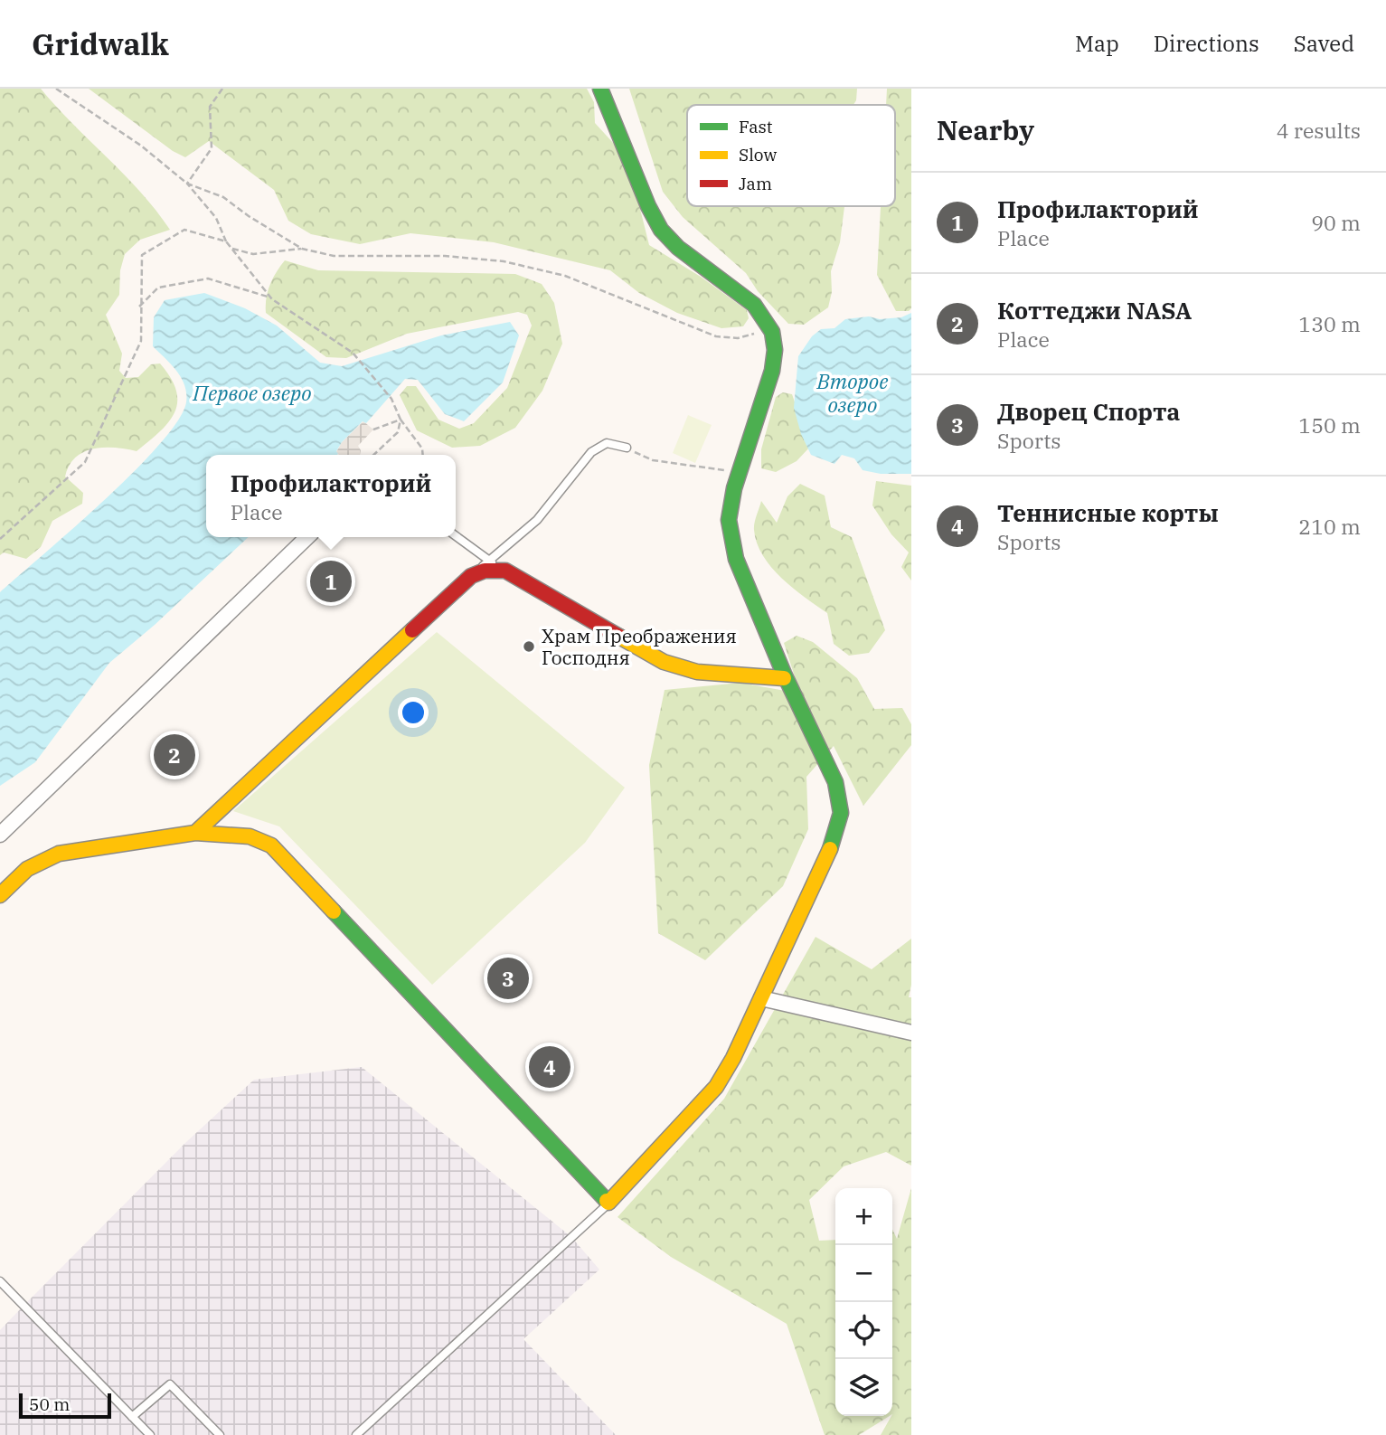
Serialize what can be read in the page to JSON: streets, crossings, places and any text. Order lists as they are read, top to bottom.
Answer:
{
  "water": ["Второе озеро", "Первое озеро"],
  "places": ["Храм Преображения Господня"],
  "legend": ["Fast", "Slow", "Jam"],
  "scale_bar": "50 m",
  "page": {
    "header": "Gridwalk",
    "nav": ["Map", "Directions", "Saved"],
    "heading": ["Nearby", "4 results"],
    "list": [
      {
        "mark": "1",
        "name": "Профилакторий",
        "note": "Place",
        "value": "90 m"
      },
      {
        "mark": "2",
        "name": "Коттеджи NASA",
        "note": "Place",
        "value": "130 m"
      },
      {
        "mark": "3",
        "name": "Дворец Спорта",
        "note": "Sports",
        "value": "150 m"
      },
      {
        "mark": "4",
        "name": "Теннисные корты",
        "note": "Sports",
        "value": "210 m"
      }
    ],
    "popup": ["Профилакторий", "Place"],
    "pins": [
      "1",
      "2",
      "3",
      "4"
    ],
    "map_buttons": ["+", "−"],
    "scale": "50 m"
  }
}
